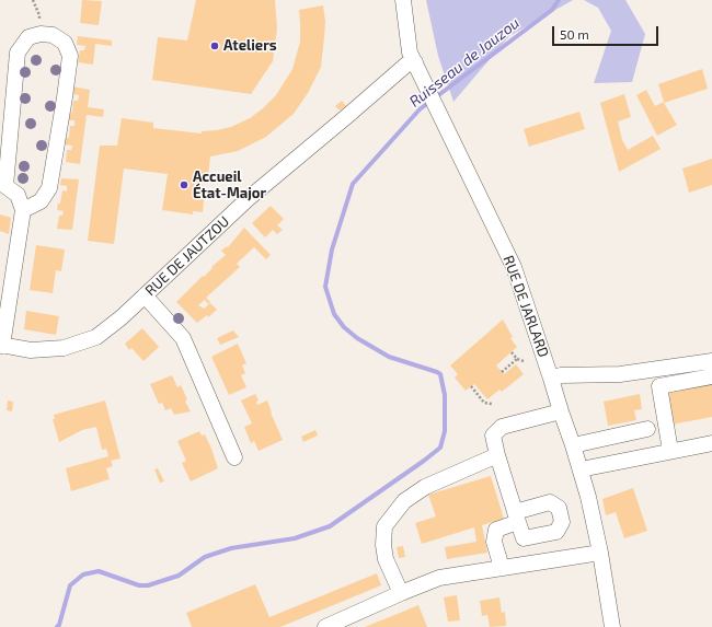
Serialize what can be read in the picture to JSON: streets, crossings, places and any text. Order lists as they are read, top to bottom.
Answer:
{
  "streets": {
    "street": ["RUE DE JAUTZOU", "RUE DE JARLARD"]
  },
  "crossings": [
    ["RUE DE JAUTZOU", "RUE DE JARLARD"]
  ],
  "water": ["Ruisseau de Jauzou"],
  "places": ["Ateliers", "Accueil État-Major"],
  "scale_bar": "50 m"
}
